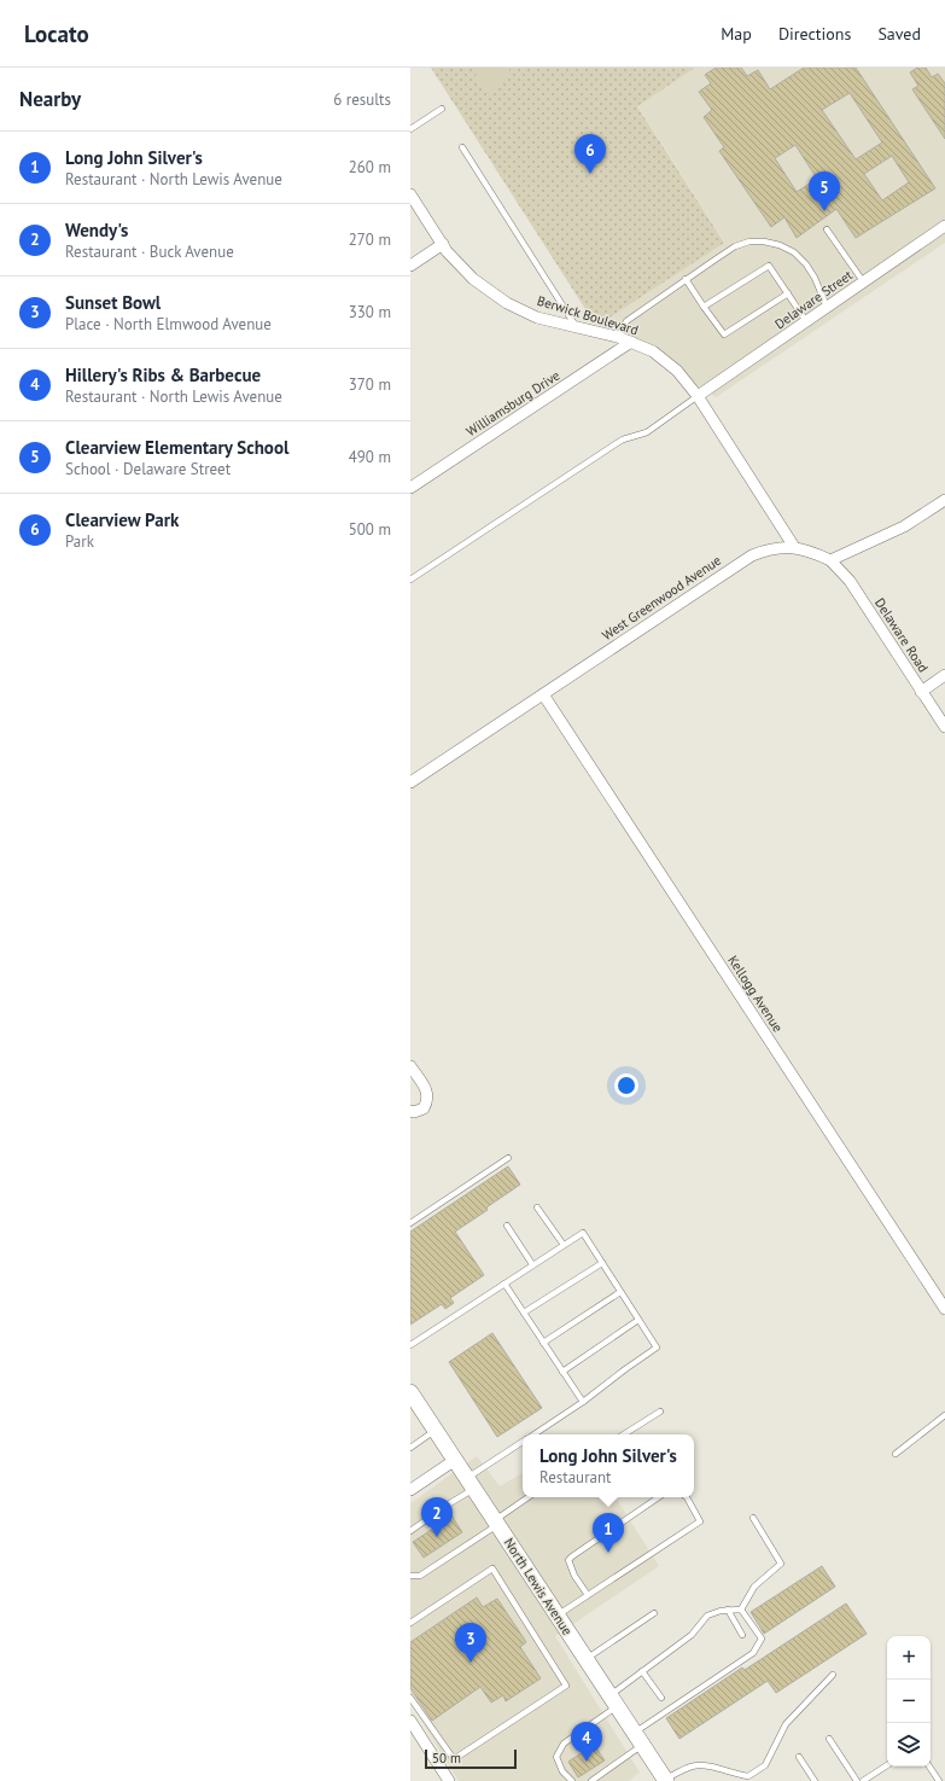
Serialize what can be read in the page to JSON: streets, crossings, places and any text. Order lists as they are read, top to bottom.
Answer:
{
  "streets": {
    "main road": ["North Lewis Avenue"],
    "street": [
      "Delaware Street",
      "Berwick Boulevard",
      "Williamsburg Drive",
      "West Greenwood Avenue",
      "Delaware Road",
      "Kellogg Avenue"
    ]
  },
  "crossings": [
    ["Delaware Street", "Berwick Boulevard"],
    ["Berwick Boulevard", "Williamsburg Drive"],
    ["Berwick Boulevard", "West Greenwood Avenue"],
    ["West Greenwood Avenue", "Delaware Road"],
    ["West Greenwood Avenue", "Kellogg Avenue"]
  ],
  "scale_bar": "50 m",
  "page": {
    "header": "Locato",
    "nav": ["Map", "Directions", "Saved"],
    "heading": ["Nearby", "6 results"],
    "list": [
      {
        "mark": "1",
        "name": "Long John Silver's",
        "note": "Restaurant · North Lewis Avenue",
        "value": "260 m"
      },
      {
        "mark": "2",
        "name": "Wendy's",
        "note": "Restaurant · Buck Avenue",
        "value": "270 m"
      },
      {
        "mark": "3",
        "name": "Sunset Bowl",
        "note": "Place · North Elmwood Avenue",
        "value": "330 m"
      },
      {
        "mark": "4",
        "name": "Hillery's Ribs & Barbecue",
        "note": "Restaurant · North Lewis Avenue",
        "value": "370 m"
      },
      {
        "mark": "5",
        "name": "Clearview Elementary School",
        "note": "School · Delaware Street",
        "value": "490 m"
      },
      {
        "mark": "6",
        "name": "Clearview Park",
        "note": "Park",
        "value": "500 m"
      }
    ],
    "pins": [
      "6",
      "5",
      "2",
      "1",
      "3",
      "4"
    ],
    "popup": ["Long John Silver's", "Restaurant"],
    "map_buttons": ["+", "−"],
    "scale": "50 m"
  }
}
